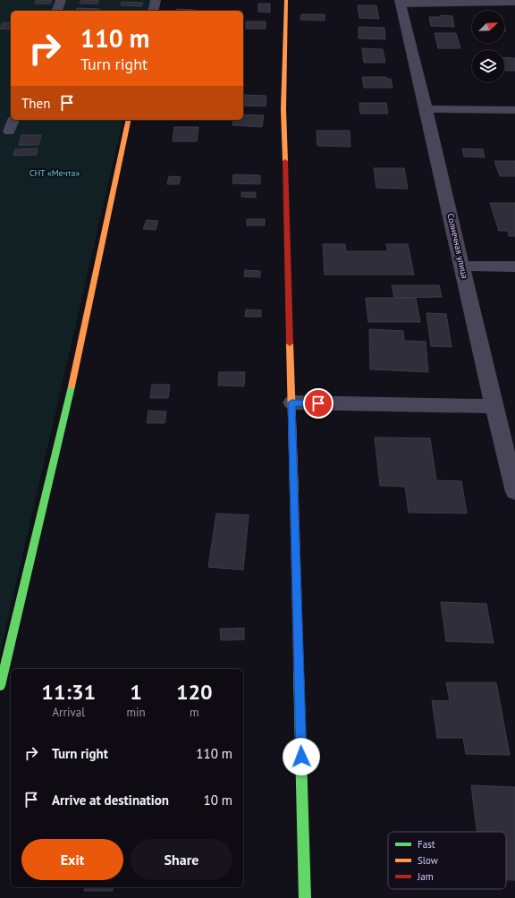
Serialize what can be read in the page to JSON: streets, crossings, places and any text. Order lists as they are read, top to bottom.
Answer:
{
  "streets": {
    "street": ["Солнечная улица"]
  },
  "parks": ["СНТ «Мечта»"],
  "legend": ["Fast", "Slow", "Jam"],
  "north": "top right",
  "page": {
    "turn": ["110 m", "Turn right"],
    "then": "Then",
    "eta": [
      "11:31",
      "Arrival",
      "1",
      "min",
      "120",
      "m"
    ],
    "list": [
      {
        "name": "Turn right",
        "value": "110 m"
      },
      {
        "name": "Arrive at destination",
        "value": "10 m"
      }
    ],
    "buttons": ["Exit", "Share"]
  }
}
